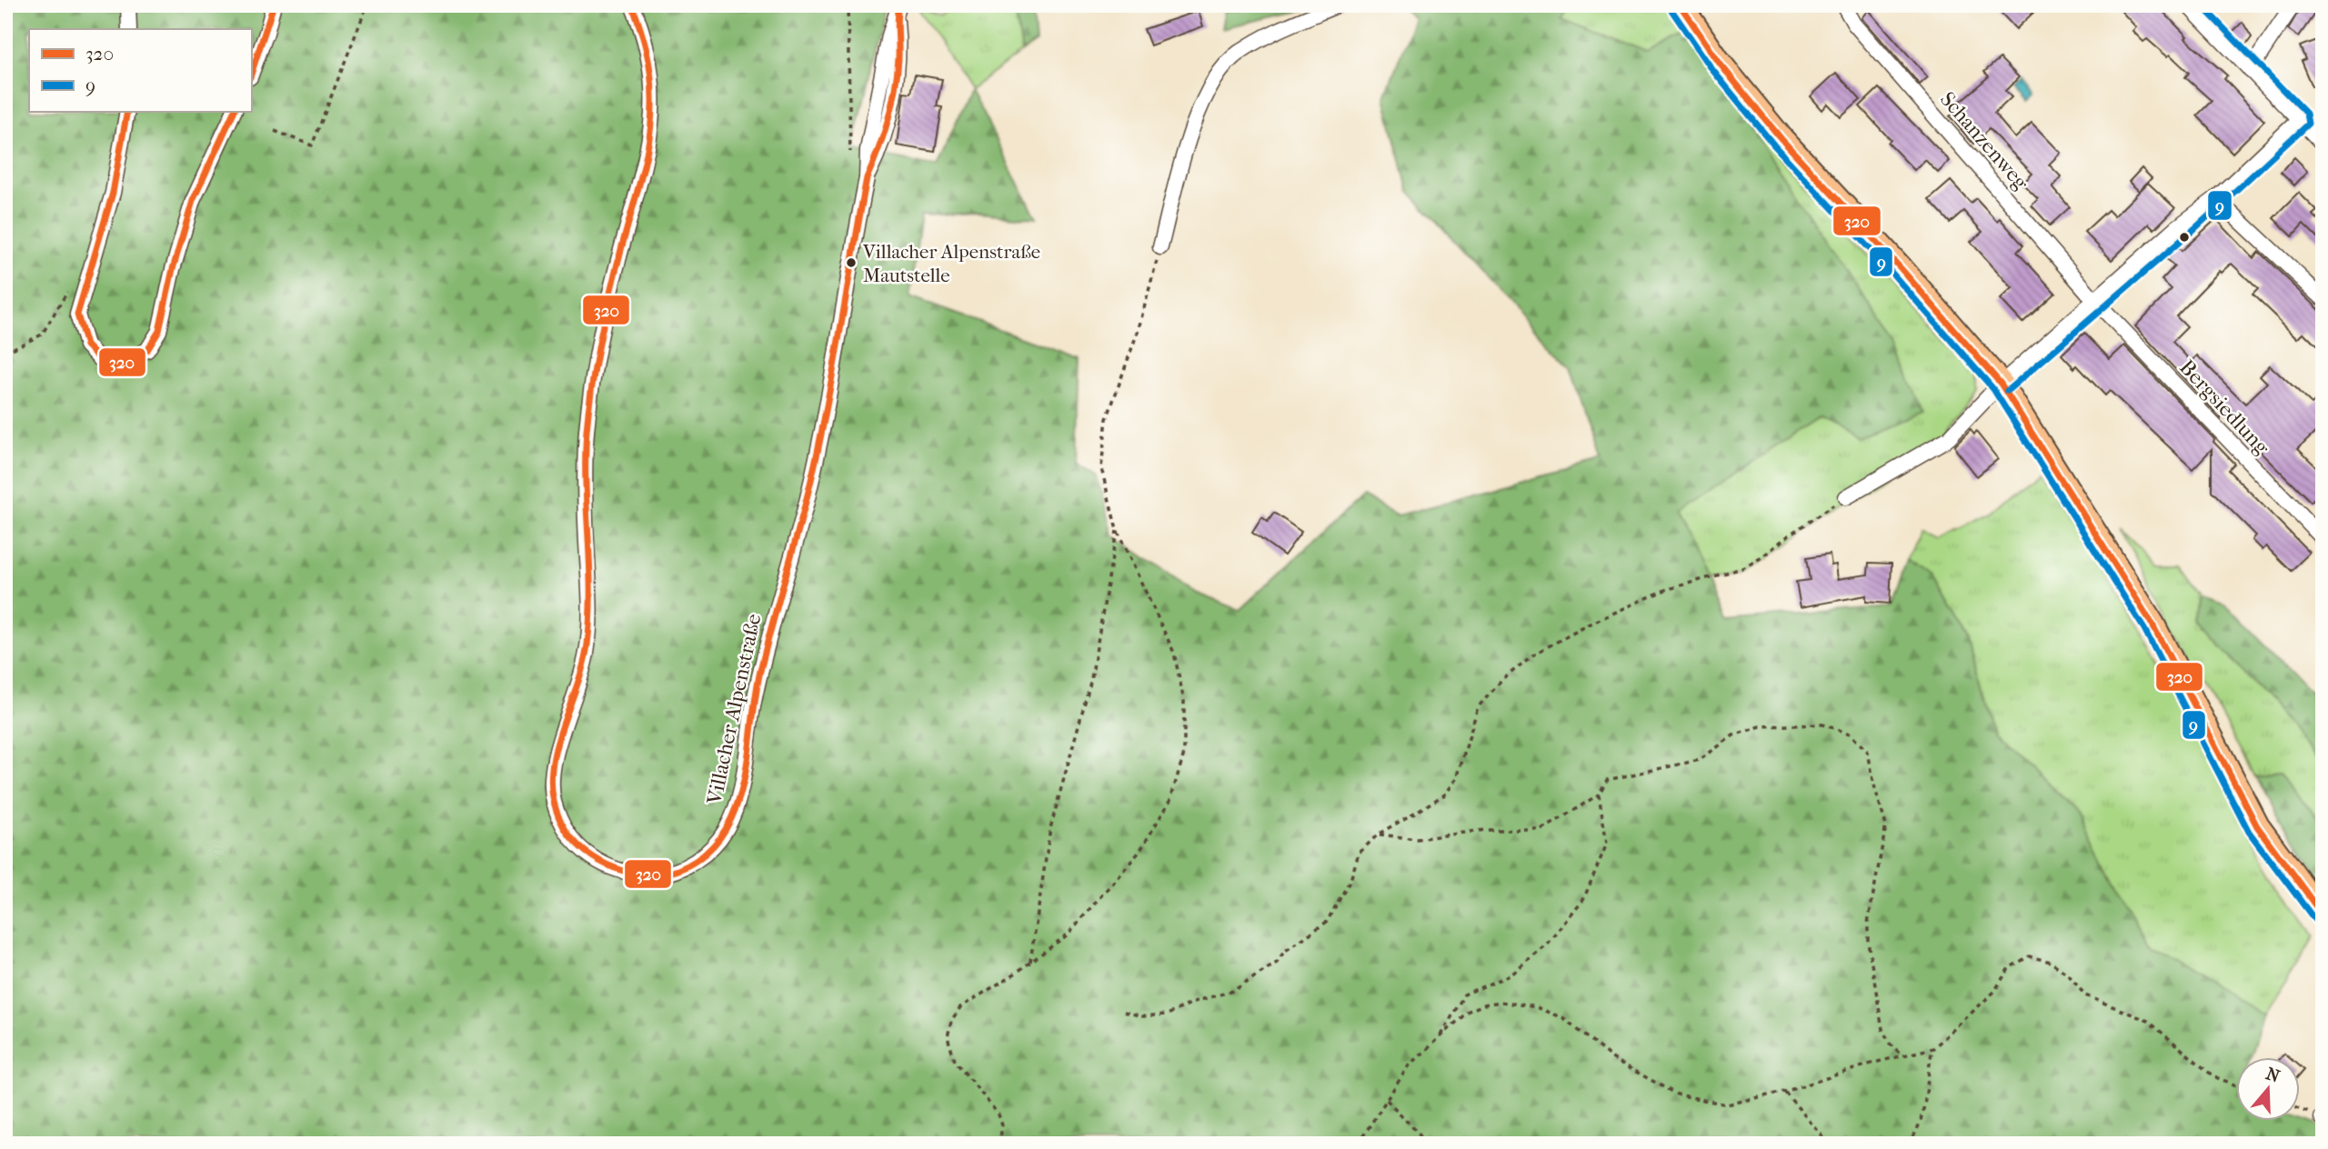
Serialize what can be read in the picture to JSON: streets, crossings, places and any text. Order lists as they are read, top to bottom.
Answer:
{
  "streets": {
    "street": ["Schanzenweg", "Bergsiedlung", "Villacher Alpenstraße"]
  },
  "crossings": [
    ["Schanzenweg", "Bergsiedlung"]
  ],
  "places": ["Villacher Alpenstraße Mautstelle"],
  "lines": ["transit line 320", "transit line 9"],
  "legend": ["320", "9"],
  "north": "top"
}
